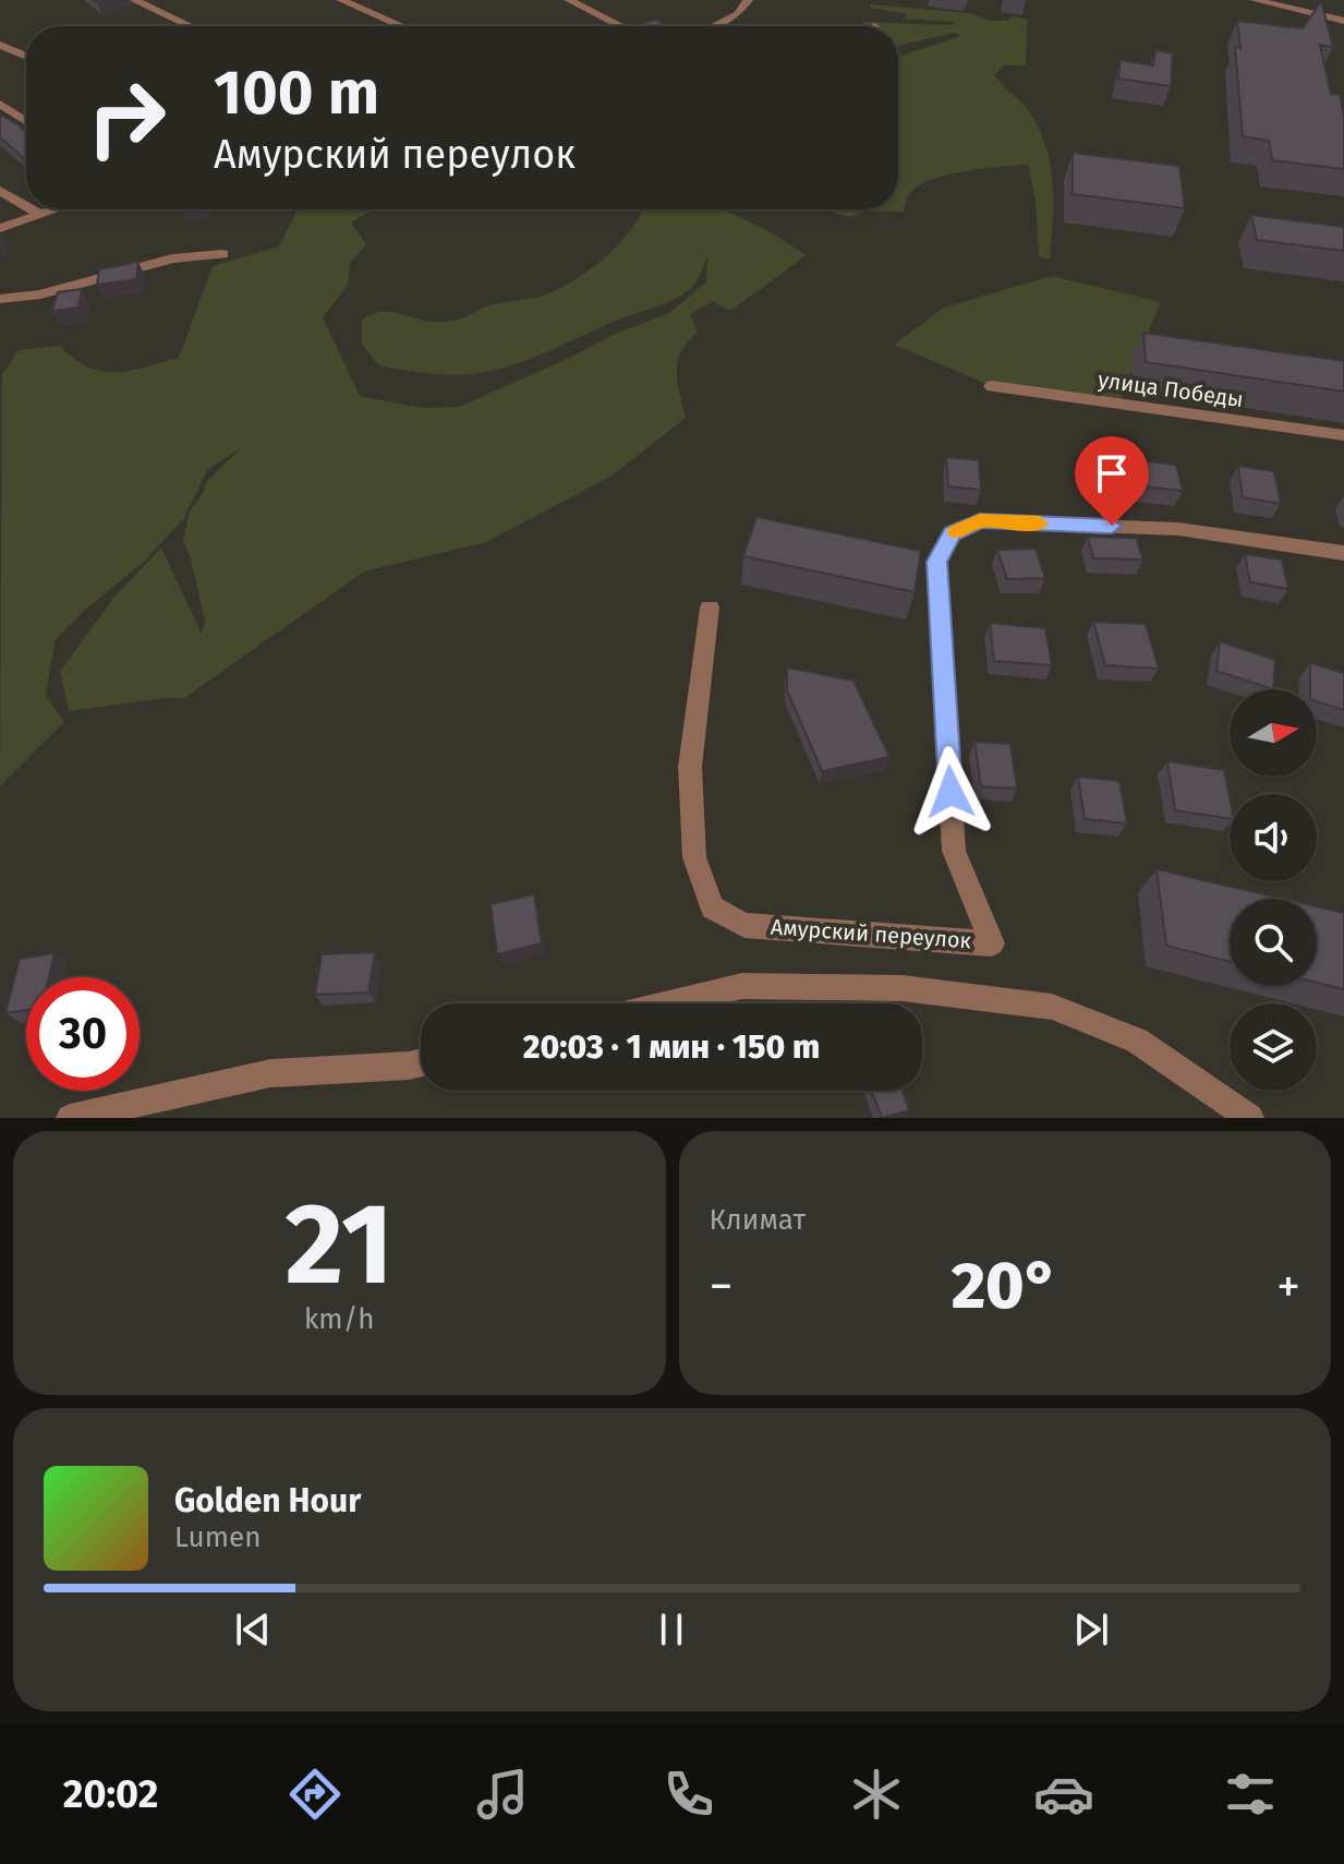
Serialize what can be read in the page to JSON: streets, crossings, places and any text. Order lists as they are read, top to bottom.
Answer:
{
  "streets": {
    "street": ["улица Победы", "Амурский переулок"]
  },
  "north": "right",
  "page": {
    "turn": ["100 m", "Амурский переулок"],
    "limit": "30",
    "trip": "20:03 · 1 мин · 150 m",
    "tile": [
      ["21", "km/h"],
      "Климат"
    ],
    "heat": ["−", "20°", "+"],
    "song": ["Golden Hour", "Lumen"],
    "tabs": "20:02"
  }
}
